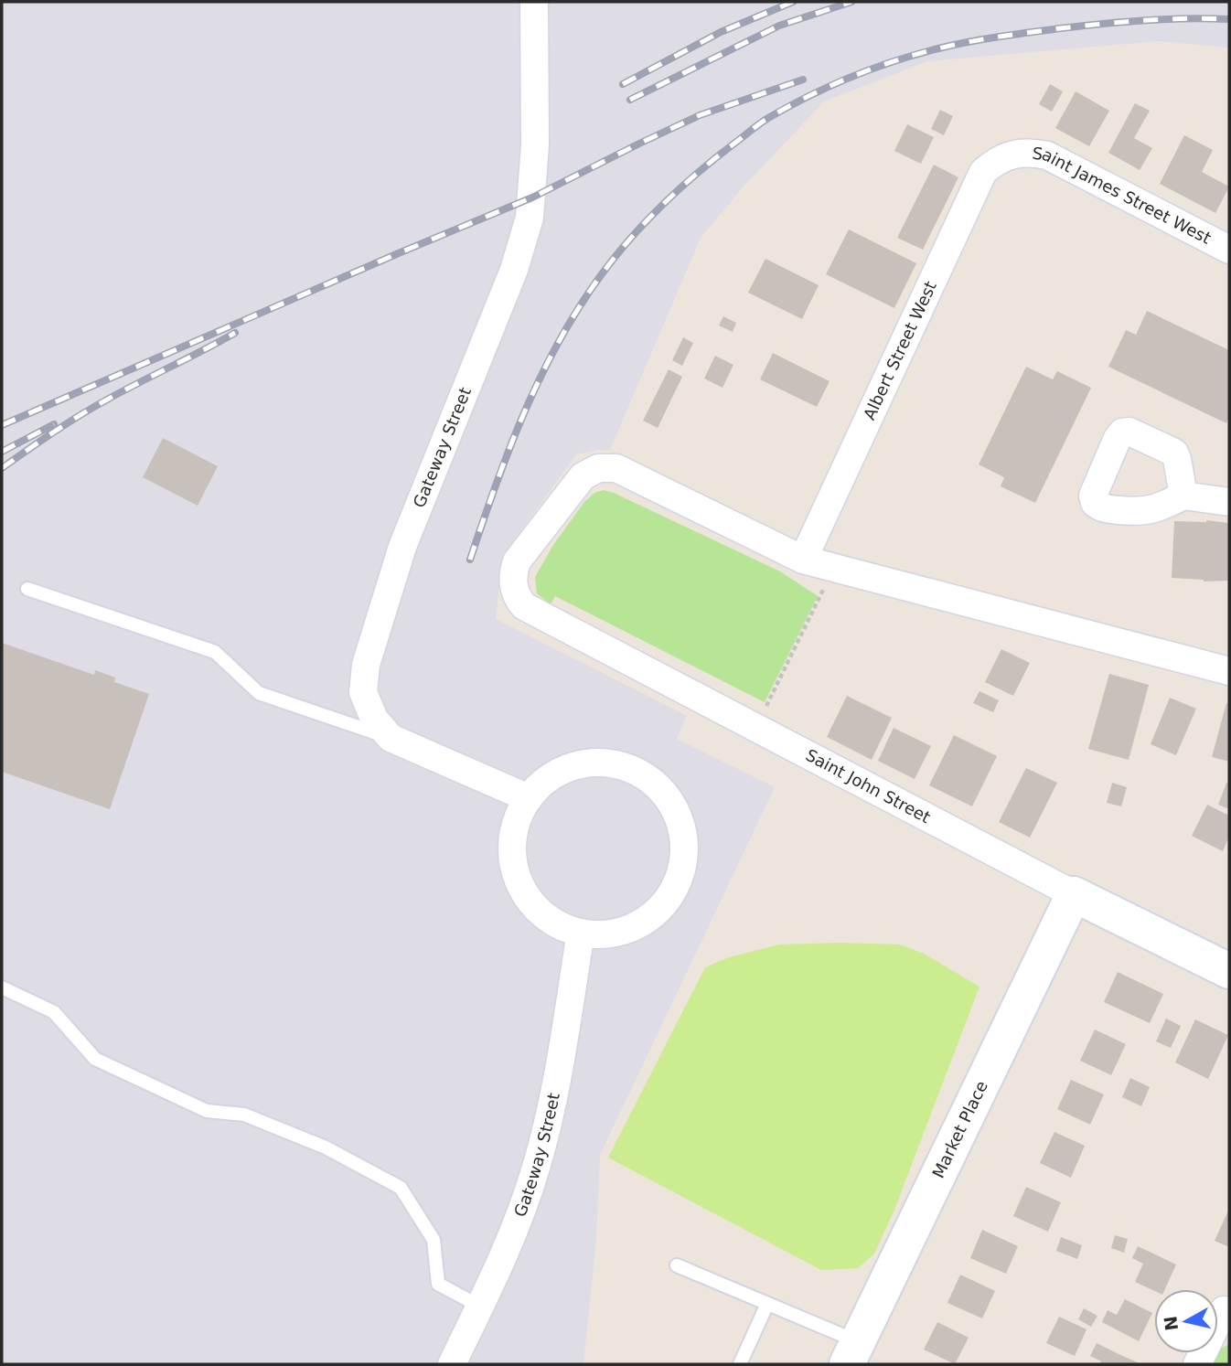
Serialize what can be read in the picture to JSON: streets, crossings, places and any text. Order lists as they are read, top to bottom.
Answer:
{
  "streets": {
    "street": [
      "Saint James Street West",
      "Albert Street West",
      "Gateway Street",
      "Saint John Street",
      "Market Place"
    ]
  },
  "crossings": [
    ["Saint James Street West", "Albert Street West"],
    ["Albert Street West", "Saint John Street"],
    ["Saint John Street", "Market Place"]
  ],
  "north": "left"
}
